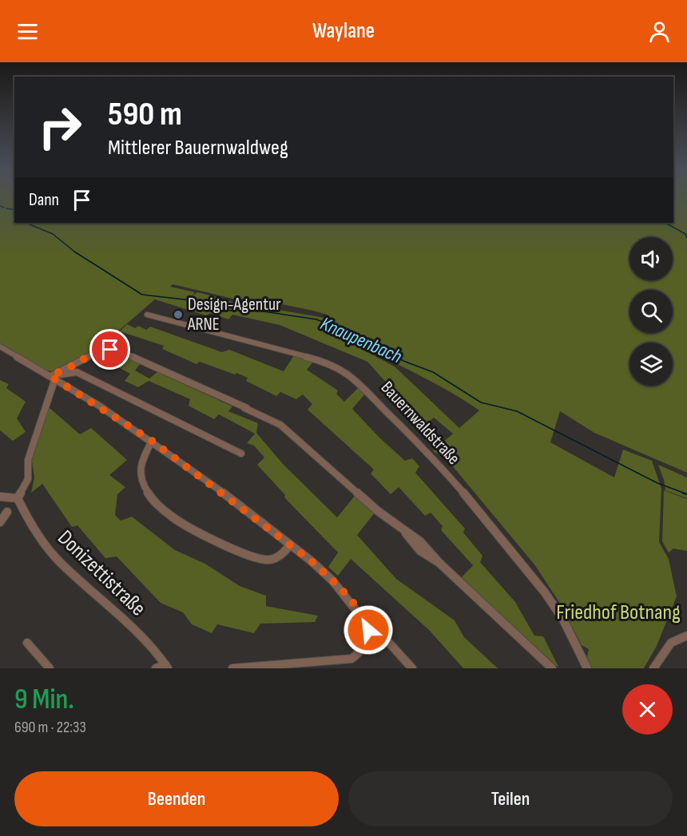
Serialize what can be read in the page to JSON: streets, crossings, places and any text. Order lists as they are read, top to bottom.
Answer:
{
  "streets": {
    "street": ["Bauernwaldstraße", "Donizettistraße"]
  },
  "water": ["Knaupenbach"],
  "parks": ["Friedhof Botnang"],
  "places": ["Design-Agentur ARNE"],
  "page": {
    "header": "Waylane",
    "turn": ["590 m", "Mittlerer Bauernwaldweg"],
    "then": "Dann",
    "heading": ["9 Min.", "690 m · 22:33"],
    "buttons": ["Beenden", "Teilen"]
  }
}
